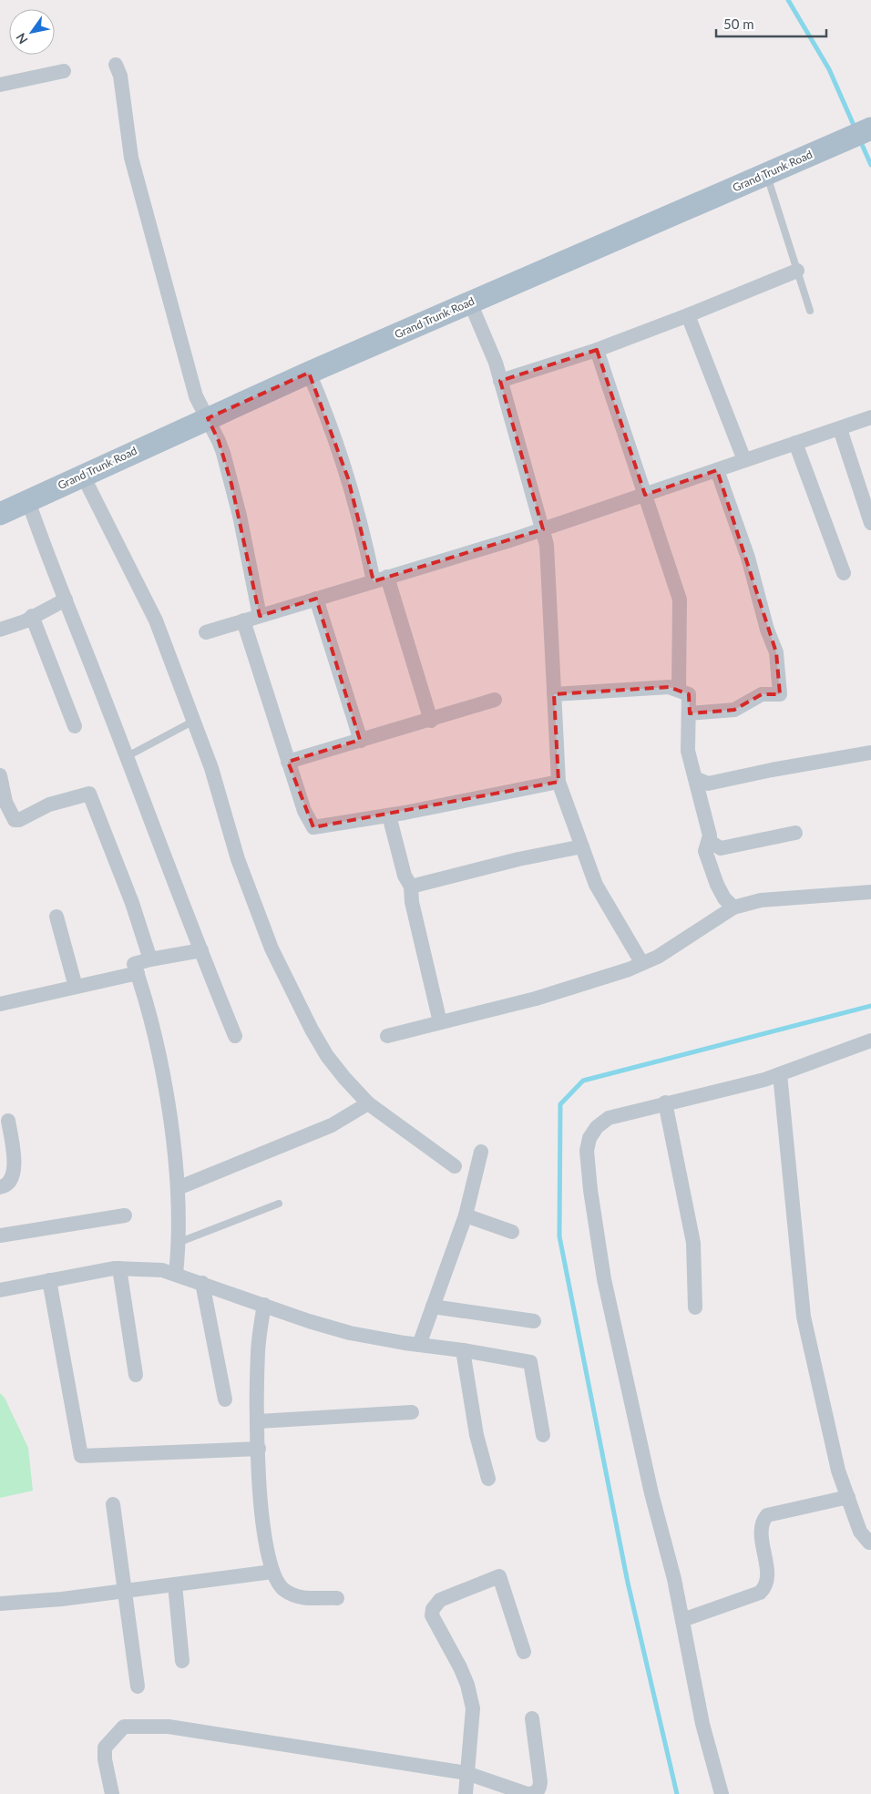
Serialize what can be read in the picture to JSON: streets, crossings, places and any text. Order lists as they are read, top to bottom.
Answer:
{
  "streets": {
    "main road": ["Grand Trunk Road"]
  },
  "scale_bar": "50 m",
  "north": "bottom left"
}
